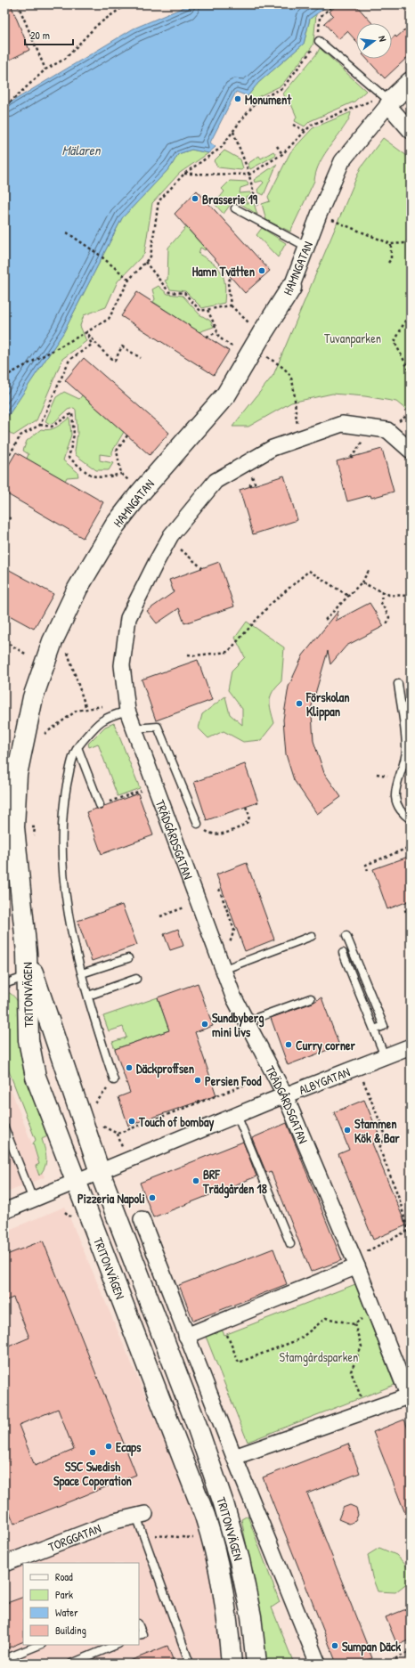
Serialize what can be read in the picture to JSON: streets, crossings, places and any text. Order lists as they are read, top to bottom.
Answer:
{
  "streets": {
    "street": [
      "HAMNGATAN",
      "TRÄDGÅRDSGATAN",
      "TRITONVÄGEN",
      "ALBYGATAN",
      "TORGGATAN"
    ]
  },
  "crossings": [
    ["HAMNGATAN", "TRITONVÄGEN"],
    ["TRÄDGÅRDSGATAN", "ALBYGATAN"],
    ["TRITONVÄGEN", "ALBYGATAN"]
  ],
  "water": ["Mälaren"],
  "parks": ["Tuvanparken", "Stamgårdsparken"],
  "places": [
    "Monument",
    "Brasserie 19",
    "Hamn Tvätten",
    "Förskolan Klippan",
    "Sundbyberg mini livs",
    "Curry corner",
    "Däckproffsen",
    "Persien Food",
    "Touch of bombay",
    "Stammen Kök & Bar",
    "BRF Trädgården 18",
    "Pizzeria Napoli",
    "Ecaps",
    "SSC Swedish Space Coporation",
    "Sumpan Däck"
  ],
  "legend": [
    "Road",
    "Park",
    "Water",
    "Building"
  ],
  "scale_bar": "20 m",
  "north": "right"
}
